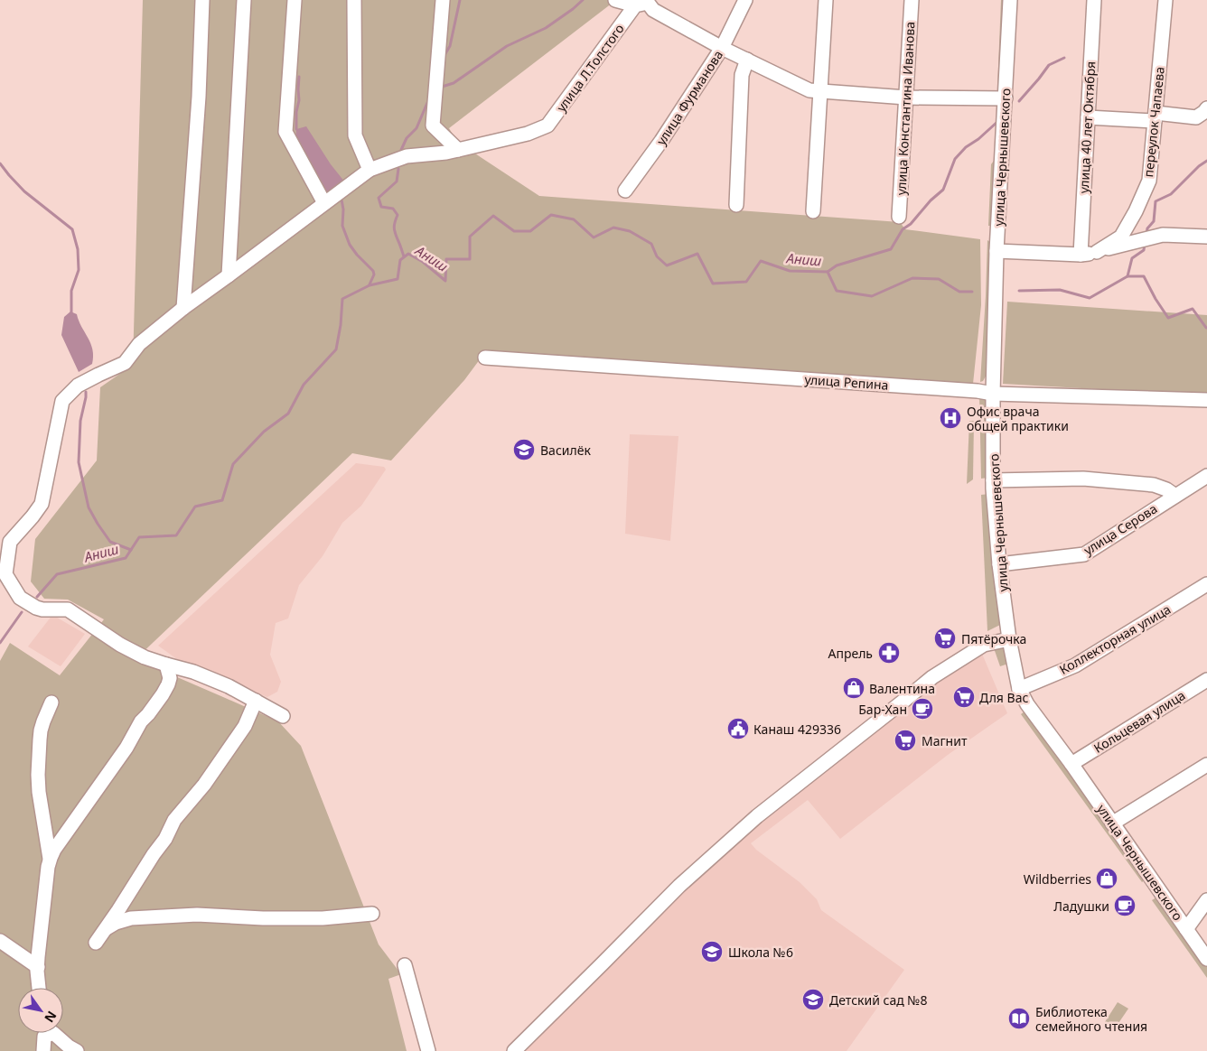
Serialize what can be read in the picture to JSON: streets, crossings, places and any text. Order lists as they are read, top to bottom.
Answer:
{
  "streets": {
    "street": [
      "улица Л.Толстого",
      "улица Фурманова",
      "улица Константина Иванова",
      "переулок Чапаева",
      "улица 40 лет Октября",
      "улица Чернышевского",
      "улица Репина",
      "улица Серова",
      "Коллекторная улица",
      "Кольцевая улица"
    ]
  },
  "crossings": [
    ["улица Чернышевского", "улица Репина"],
    ["улица Чернышевского", "улица Серова"],
    ["улица Чернышевского", "Коллекторная улица"],
    ["улица Чернышевского", "Кольцевая улица"]
  ],
  "water": ["Аниш"],
  "places": {
    "hospital": ["Офис врача общей практики"],
    "school or university": ["Василёк", "Школа №6", "Детский сад №8"],
    "supermarket": ["Пятёрочка", "Для Вас", "Магнит"],
    "pharmacy": ["Апрель"],
    "shop": ["Валентина", "Wildberries"],
    "cafe": ["Бар-Хан", "Ладушки"],
    "public building": ["Канаш 429336"],
    "library": ["Библиотека семейного чтения"]
  },
  "north": "bottom right"
}
